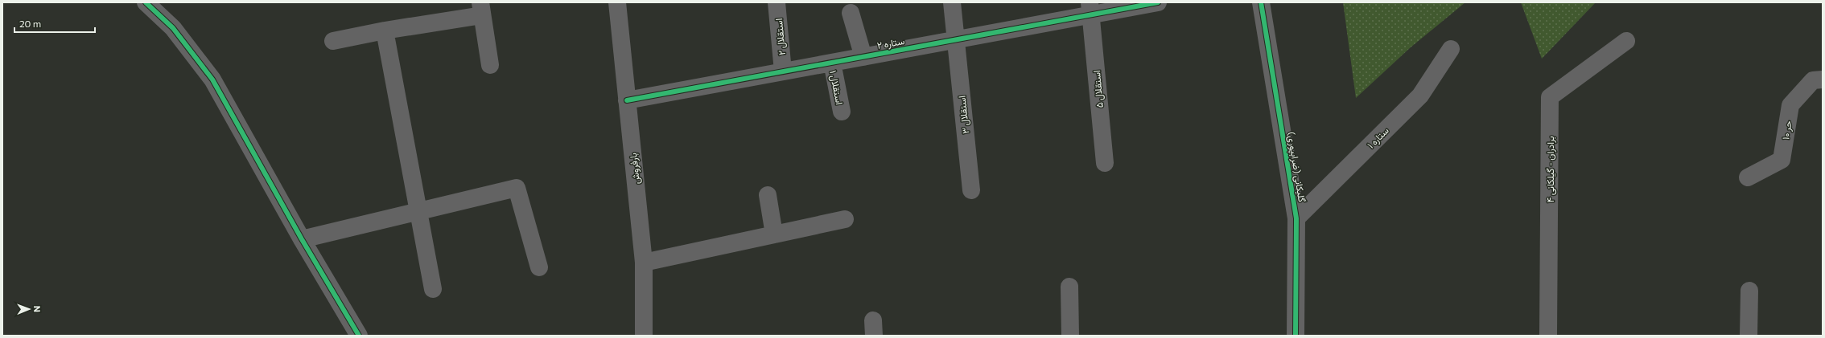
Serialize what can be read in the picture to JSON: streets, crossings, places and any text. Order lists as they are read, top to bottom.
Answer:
{
  "streets": {
    "street": [
      "استقلال ۲",
      "ستاره ۲",
      "استقلال ۱",
      "استقلال ۵",
      "استقلال ۳",
      "حر ۱۰",
      "ستاره ۱",
      "گلیکانی (ضرابپوری)",
      "بارفروش",
      "برادران - گیلکانی ۴"
    ]
  },
  "crossings": [
    ["استقلال ۲", "ستاره ۲"],
    ["ستاره ۲", "استقلال ۱"],
    ["ستاره ۲", "استقلال ۵"],
    ["ستاره ۲", "استقلال ۳"],
    ["ستاره ۲", "بارفروش"],
    ["ستاره ۱", "گلیکانی (ضرابپوری)"]
  ],
  "scale_bar": "20 m",
  "north": "right"
}
